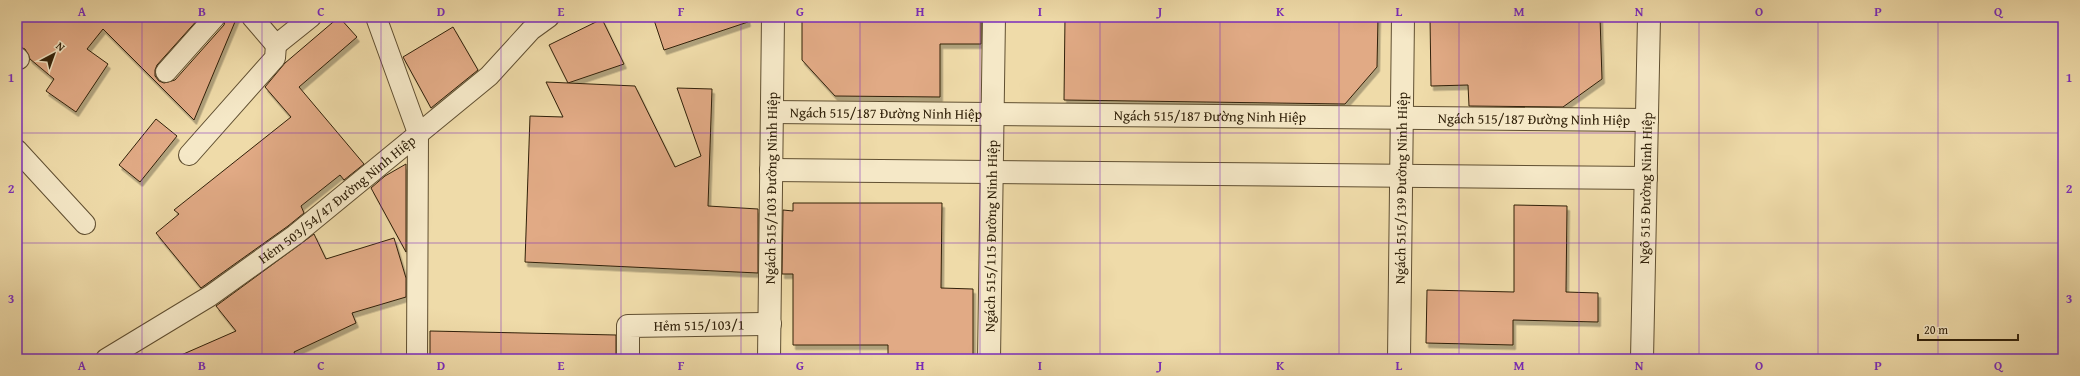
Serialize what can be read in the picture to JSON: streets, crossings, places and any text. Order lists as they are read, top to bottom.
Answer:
{
  "streets": {
    "street": [
      "Ngách 515/187 Đường Ninh Hiệp",
      "Ngách 515/103 Đường Ninh Hiệp",
      "Ngách 515/139 Đường Ninh Hiệp",
      "Ngõ 515 Đường Ninh Hiệp",
      "Ngách 515/115 Đường Ninh Hiệp",
      "Hẻm 515/103/1"
    ],
    "lane": ["Hẻm 503/54/47 Đường Ninh Hiệp"]
  },
  "crossings": [
    ["Ngách 515/187 Đường Ninh Hiệp", "Ngách 515/103 Đường Ninh Hiệp"],
    ["Ngách 515/187 Đường Ninh Hiệp", "Ngách 515/139 Đường Ninh Hiệp"],
    ["Ngách 515/187 Đường Ninh Hiệp", "Ngõ 515 Đường Ninh Hiệp"],
    ["Ngách 515/187 Đường Ninh Hiệp", "Ngách 515/115 Đường Ninh Hiệp"],
    ["Ngách 515/103 Đường Ninh Hiệp", "Hẻm 515/103/1"]
  ],
  "scale_bar": "20 m",
  "north": "top right",
  "grid": {
    "columns": [
      "A",
      "B",
      "C",
      "D",
      "E",
      "F",
      "G",
      "H",
      "I",
      "J",
      "K",
      "L",
      "M",
      "N",
      "O",
      "P",
      "Q"
    ],
    "rows": ["1", "2", "3"]
  }
}
